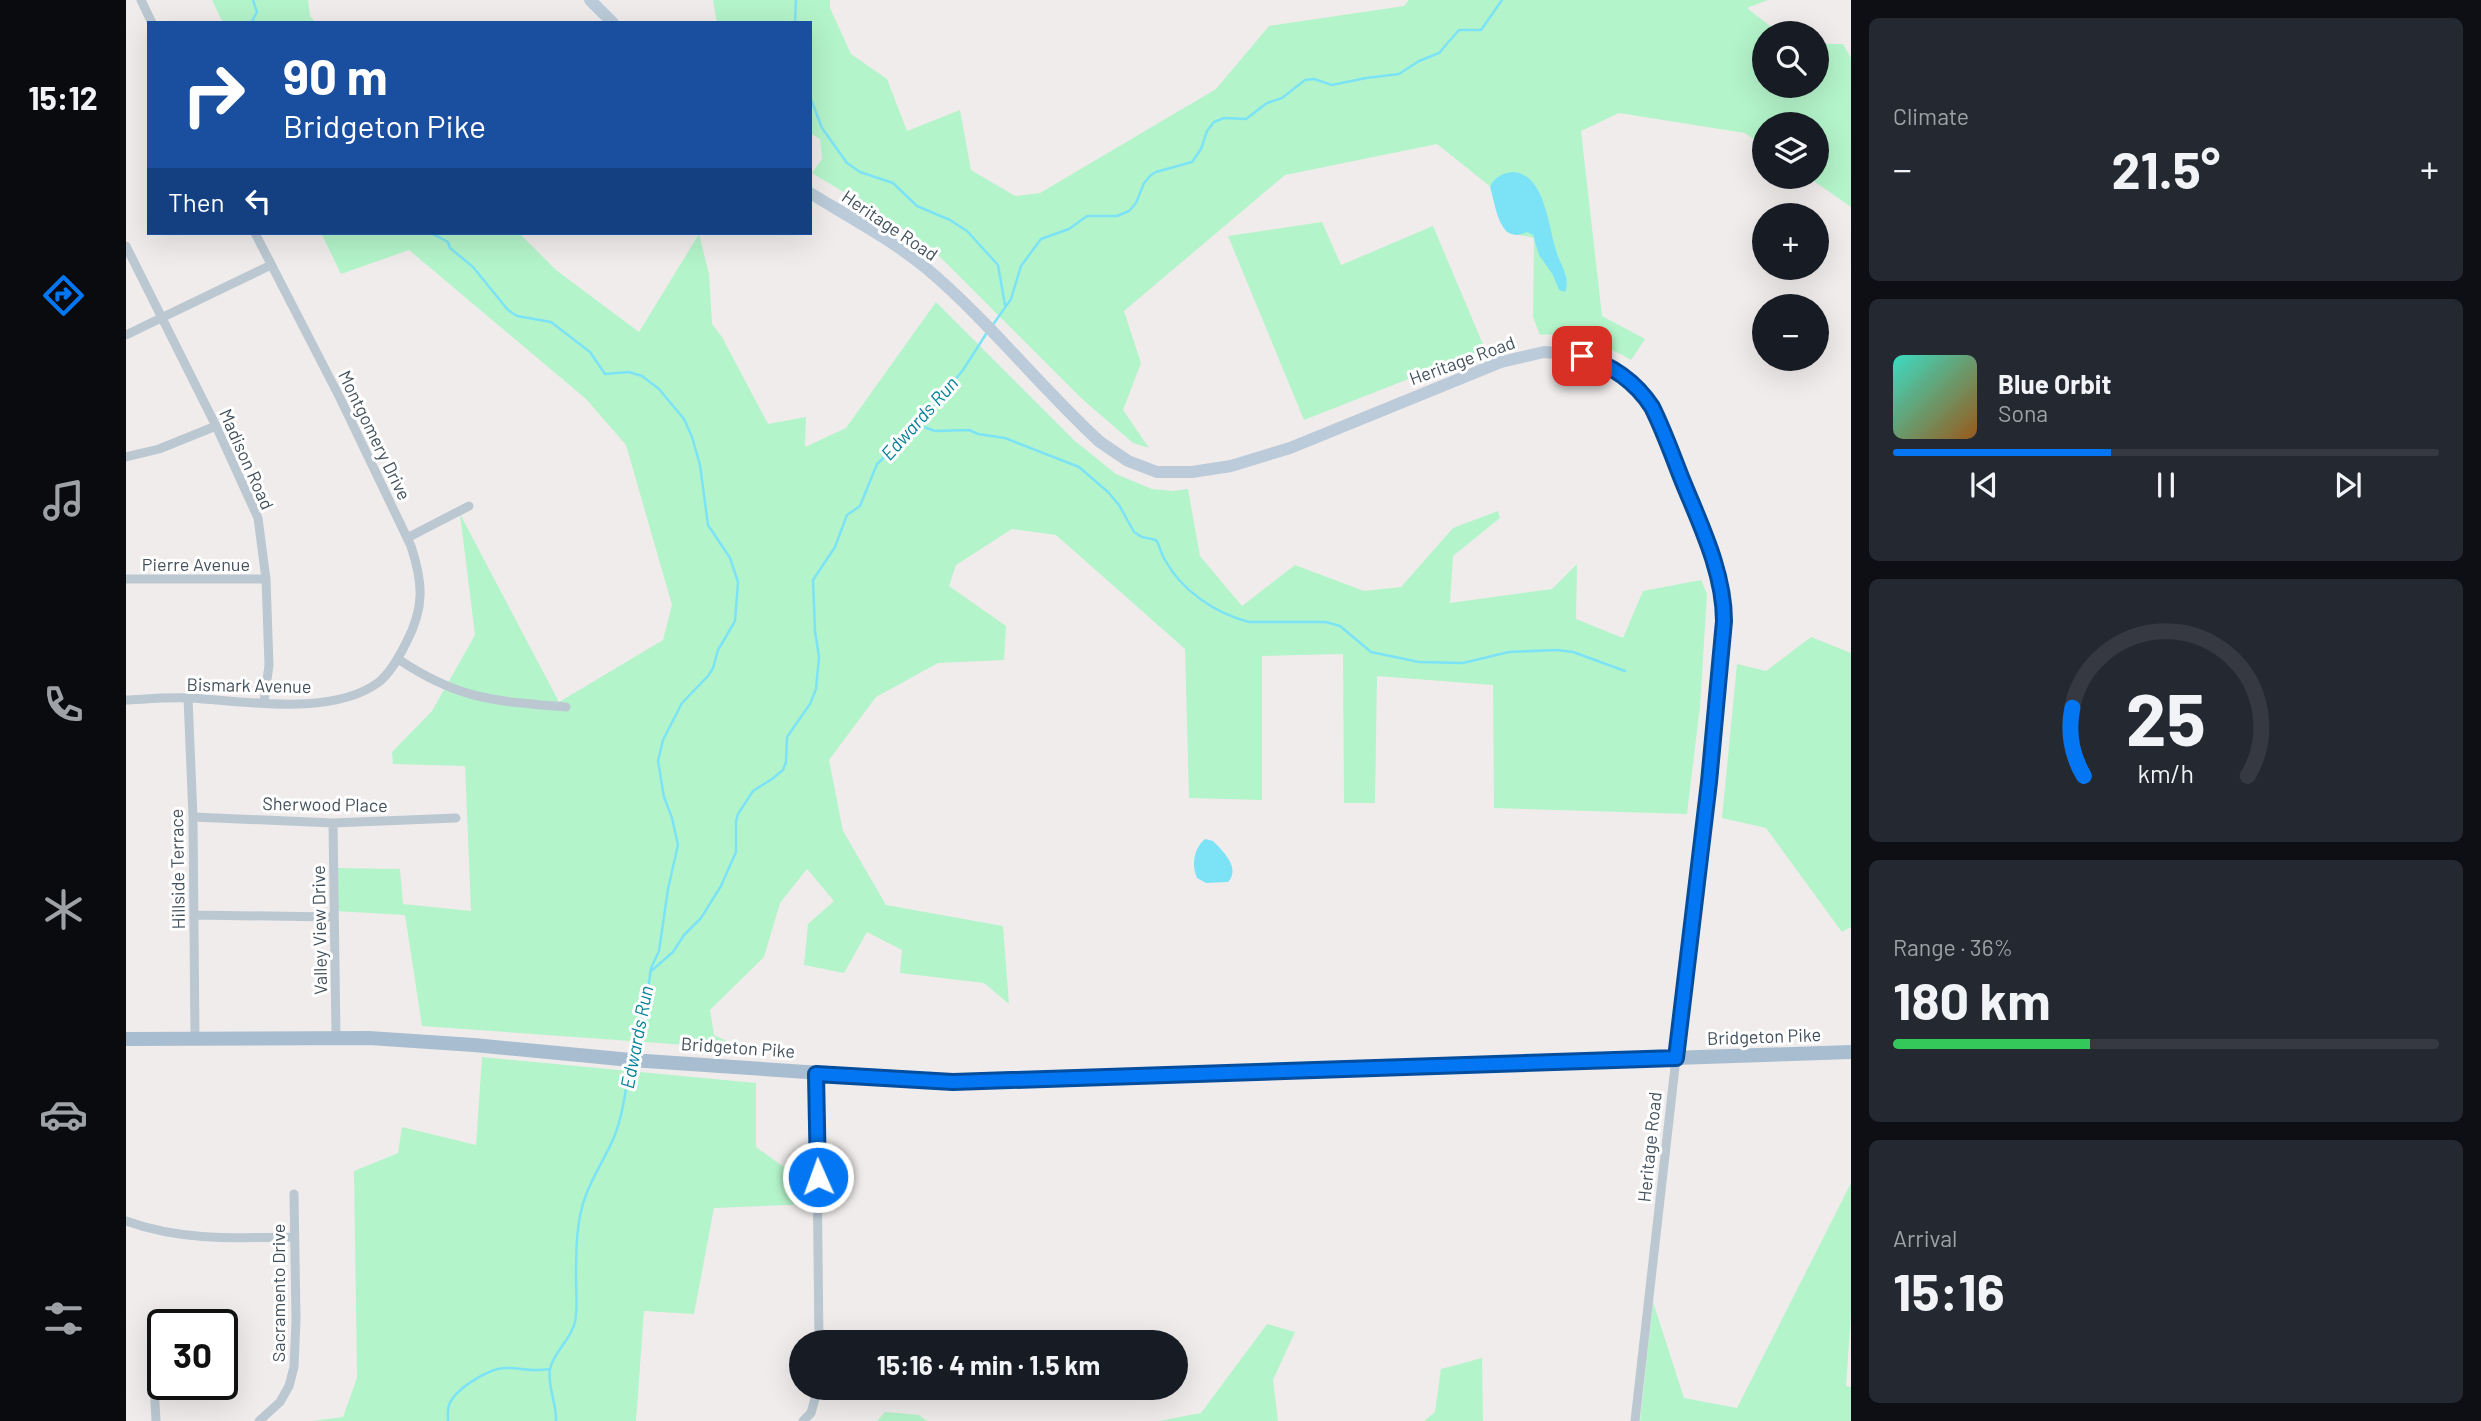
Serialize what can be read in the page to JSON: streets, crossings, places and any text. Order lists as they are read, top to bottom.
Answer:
{
  "streets": {
    "main road": ["Bridgeton Pike"],
    "street": [
      "Heritage Road",
      "Montgomery Drive",
      "Madison Road",
      "Pierre Avenue",
      "Bismark Avenue",
      "Sherwood Place",
      "Hillside Terrace",
      "Valley View Drive",
      "Sacramento Drive"
    ]
  },
  "crossings": [
    ["Heritage Road", "Bridgeton Pike"],
    ["Montgomery Drive", "Bismark Avenue"],
    ["Madison Road", "Pierre Avenue"],
    ["Madison Road", "Bismark Avenue"],
    ["Bismark Avenue", "Hillside Terrace"],
    ["Sherwood Place", "Hillside Terrace"],
    ["Sherwood Place", "Valley View Drive"],
    ["Hillside Terrace", "Bridgeton Pike"],
    ["Valley View Drive", "Bridgeton Pike"]
  ],
  "water": ["Edwards Run"],
  "page": {
    "tabs": "15:12",
    "tile": [
      "Climate",
      ["Range · 36%", "180 km"],
      ["Arrival", "15:16"]
    ],
    "map_buttons": ["+", "−"],
    "turn": ["90 m", "Bridgeton Pike"],
    "heat": ["−", "21.5°", "+"],
    "then": "Then",
    "song": ["Blue Orbit", "Sona"],
    "limit": "30",
    "trip": "15:16 · 4 min · 1.5 km",
    "gauge": ["25", "km/h"]
  }
}
